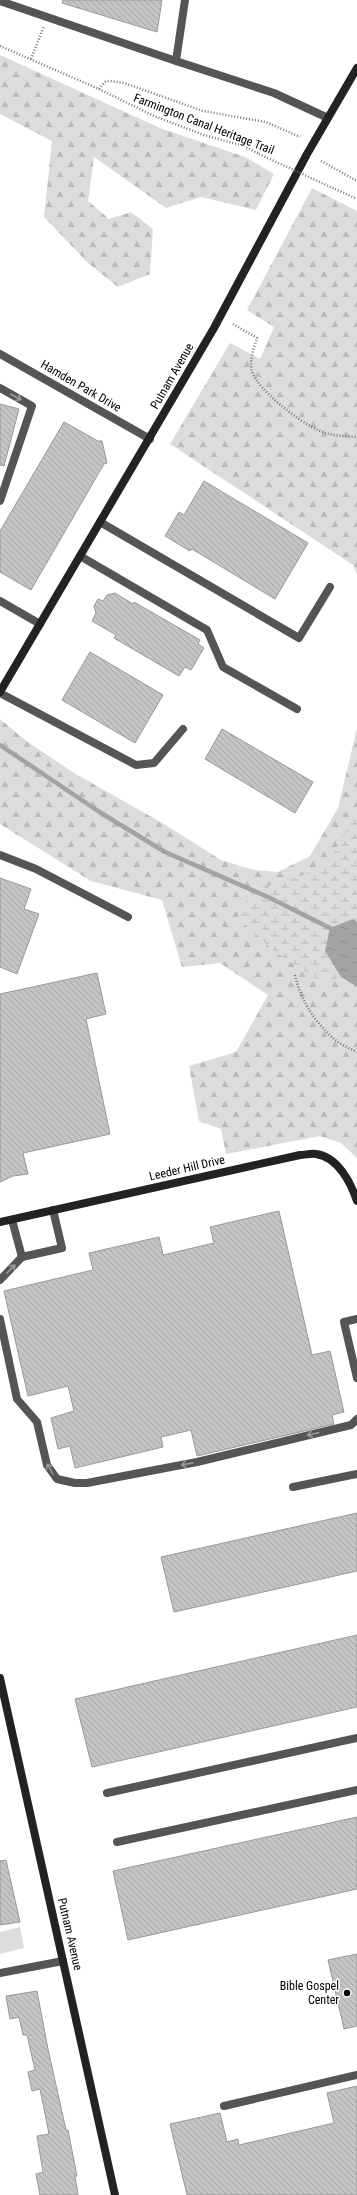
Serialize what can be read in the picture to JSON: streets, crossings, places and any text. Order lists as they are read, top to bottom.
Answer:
{
  "streets": {
    "main road": ["Putnam Avenue", "Leeder Hill Drive"],
    "street": ["Hamden Park Drive"],
    "path": ["Farmington Canal Heritage Trail"]
  },
  "crossings": [
    ["Putnam Avenue", "Hamden Park Drive"]
  ],
  "places": ["Bible Gospel Center"]
}
